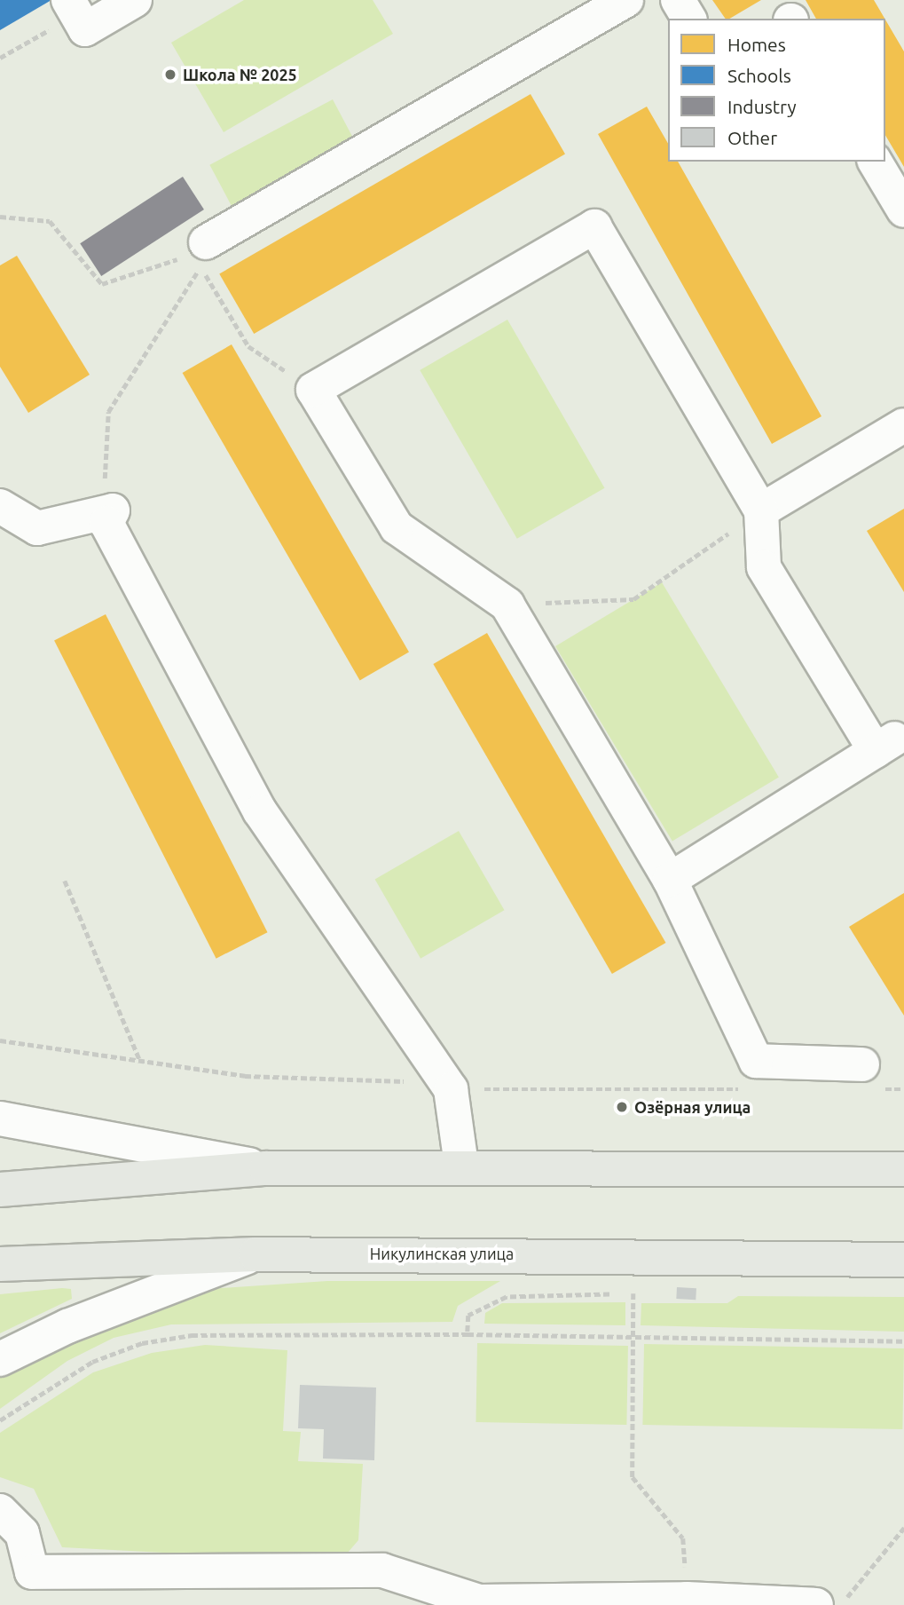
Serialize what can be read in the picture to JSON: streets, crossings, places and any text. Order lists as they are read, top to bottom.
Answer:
{
  "streets": {
    "main road": ["Никулинская улица"]
  },
  "places": ["Школа № 2025", "Озёрная улица"],
  "legend": [
    "Homes",
    "Schools",
    "Industry",
    "Other"
  ]
}
